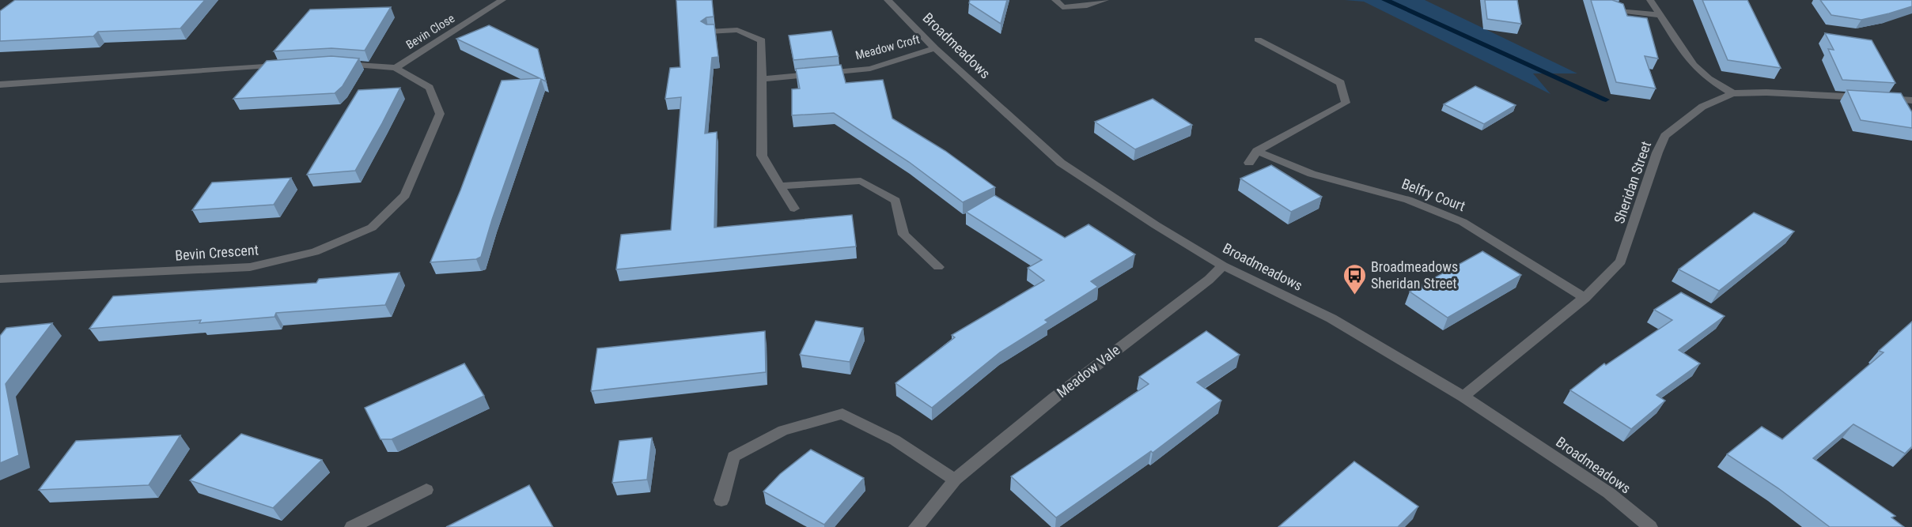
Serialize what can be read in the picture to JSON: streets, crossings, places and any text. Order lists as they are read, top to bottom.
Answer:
{
  "streets": {
    "street": [
      "Bevin Close",
      "Broadmeadows",
      "Meadow Croft",
      "Sheridan Street",
      "Belfry Court",
      "Bevin Crescent",
      "Meadow Vale"
    ]
  },
  "crossings": [
    ["Bevin Close", "Bevin Crescent"],
    ["Broadmeadows", "Meadow Croft"],
    ["Broadmeadows", "Sheridan Street"],
    ["Broadmeadows", "Meadow Vale"],
    ["Sheridan Street", "Belfry Court"]
  ],
  "places": {
    "bus stop": ["Broadmeadows Sheridan Street"]
  }
}
